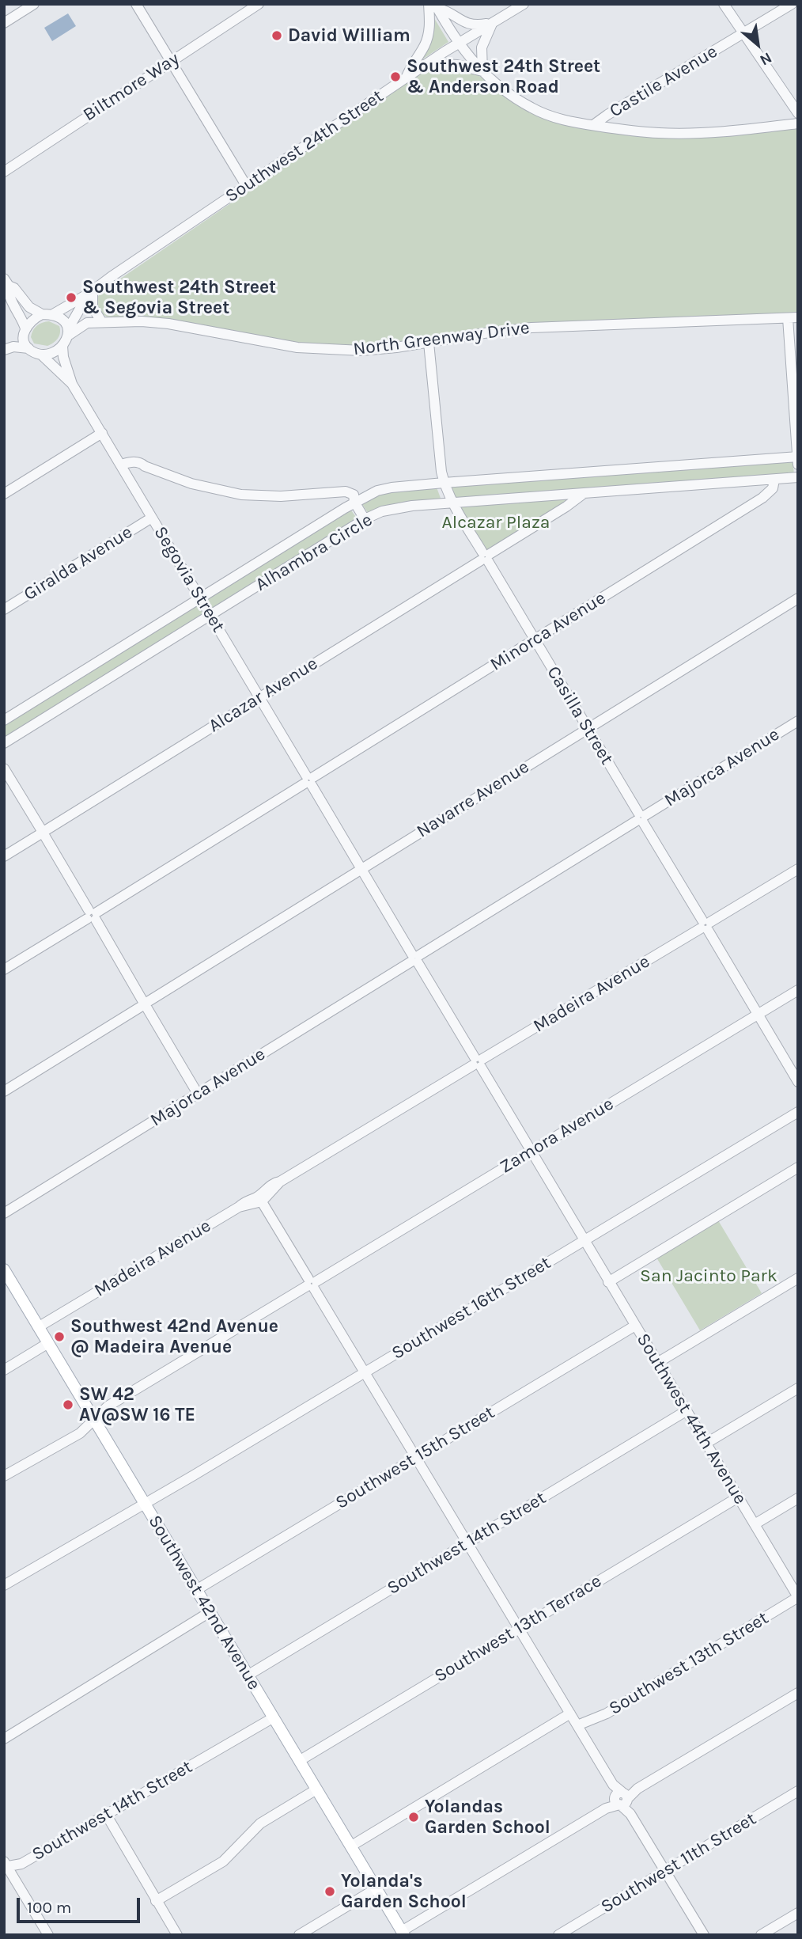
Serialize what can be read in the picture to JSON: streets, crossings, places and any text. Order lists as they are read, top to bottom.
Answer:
{
  "streets": {
    "main road": ["Southwest 42nd Avenue"],
    "street": [
      "Castile Avenue",
      "Biltmore Way",
      "Southwest 24th Street",
      "North Greenway Drive",
      "Alhambra Circle",
      "Giralda Avenue",
      "Segovia Street",
      "Minorca Avenue",
      "Alcazar Avenue",
      "Casilla Street",
      "Majorca Avenue",
      "Navarre Avenue",
      "Madeira Avenue",
      "Zamora Avenue",
      "Southwest 16th Street",
      "Southwest 44th Avenue",
      "Southwest 15th Street",
      "Southwest 14th Street",
      "Southwest 13th Terrace",
      "Southwest 13th Street",
      "Southwest 11th Street"
    ]
  },
  "crossings": [
    ["Southwest 24th Street", "North Greenway Drive"],
    ["Southwest 24th Street", "Segovia Street"],
    ["North Greenway Drive", "Segovia Street"],
    ["North Greenway Drive", "Casilla Street"],
    ["Alhambra Circle", "Segovia Street"],
    ["Alhambra Circle", "Minorca Avenue"],
    ["Alhambra Circle", "Alcazar Avenue"],
    ["Alhambra Circle", "Casilla Street"],
    ["Giralda Avenue", "Segovia Street"],
    ["Segovia Street", "Minorca Avenue"],
    ["Segovia Street", "Alcazar Avenue"],
    ["Segovia Street", "Majorca Avenue"],
    ["Segovia Street", "Navarre Avenue"],
    ["Segovia Street", "Madeira Avenue"],
    ["Segovia Street", "Zamora Avenue"],
    ["Segovia Street", "Southwest 16th Street"],
    ["Segovia Street", "Southwest 44th Avenue"],
    ["Minorca Avenue", "Casilla Street"],
    ["Alcazar Avenue", "Casilla Street"],
    ["Casilla Street", "Majorca Avenue"],
    ["Casilla Street", "Navarre Avenue"],
    ["Casilla Street", "Madeira Avenue"],
    ["Casilla Street", "Zamora Avenue"],
    ["Madeira Avenue", "Southwest 42nd Avenue"],
    ["Zamora Avenue", "Southwest 42nd Avenue"],
    ["Southwest 16th Street", "Southwest 44th Avenue"],
    ["Southwest 16th Street", "Southwest 42nd Avenue"],
    ["Southwest 44th Avenue", "Southwest 15th Street"],
    ["Southwest 44th Avenue", "Southwest 14th Street"],
    ["Southwest 44th Avenue", "Southwest 13th Terrace"],
    ["Southwest 44th Avenue", "Southwest 13th Street"],
    ["Southwest 15th Street", "Southwest 42nd Avenue"],
    ["Southwest 14th Street", "Southwest 42nd Avenue"],
    ["Southwest 42nd Avenue", "Southwest 13th Terrace"]
  ],
  "parks": ["Alcazar Plaza", "San Jacinto Park"],
  "places": [
    "David William",
    "Southwest 24th Street & Anderson Road",
    "Southwest 24th Street & Segovia Street",
    "Southwest 42nd Avenue @ Madeira Avenue",
    "SW 42 AV@SW 16 TE",
    "Yolandas Garden School",
    "Yolanda's Garden School"
  ],
  "scale_bar": "100 m",
  "north": "bottom right"
}
